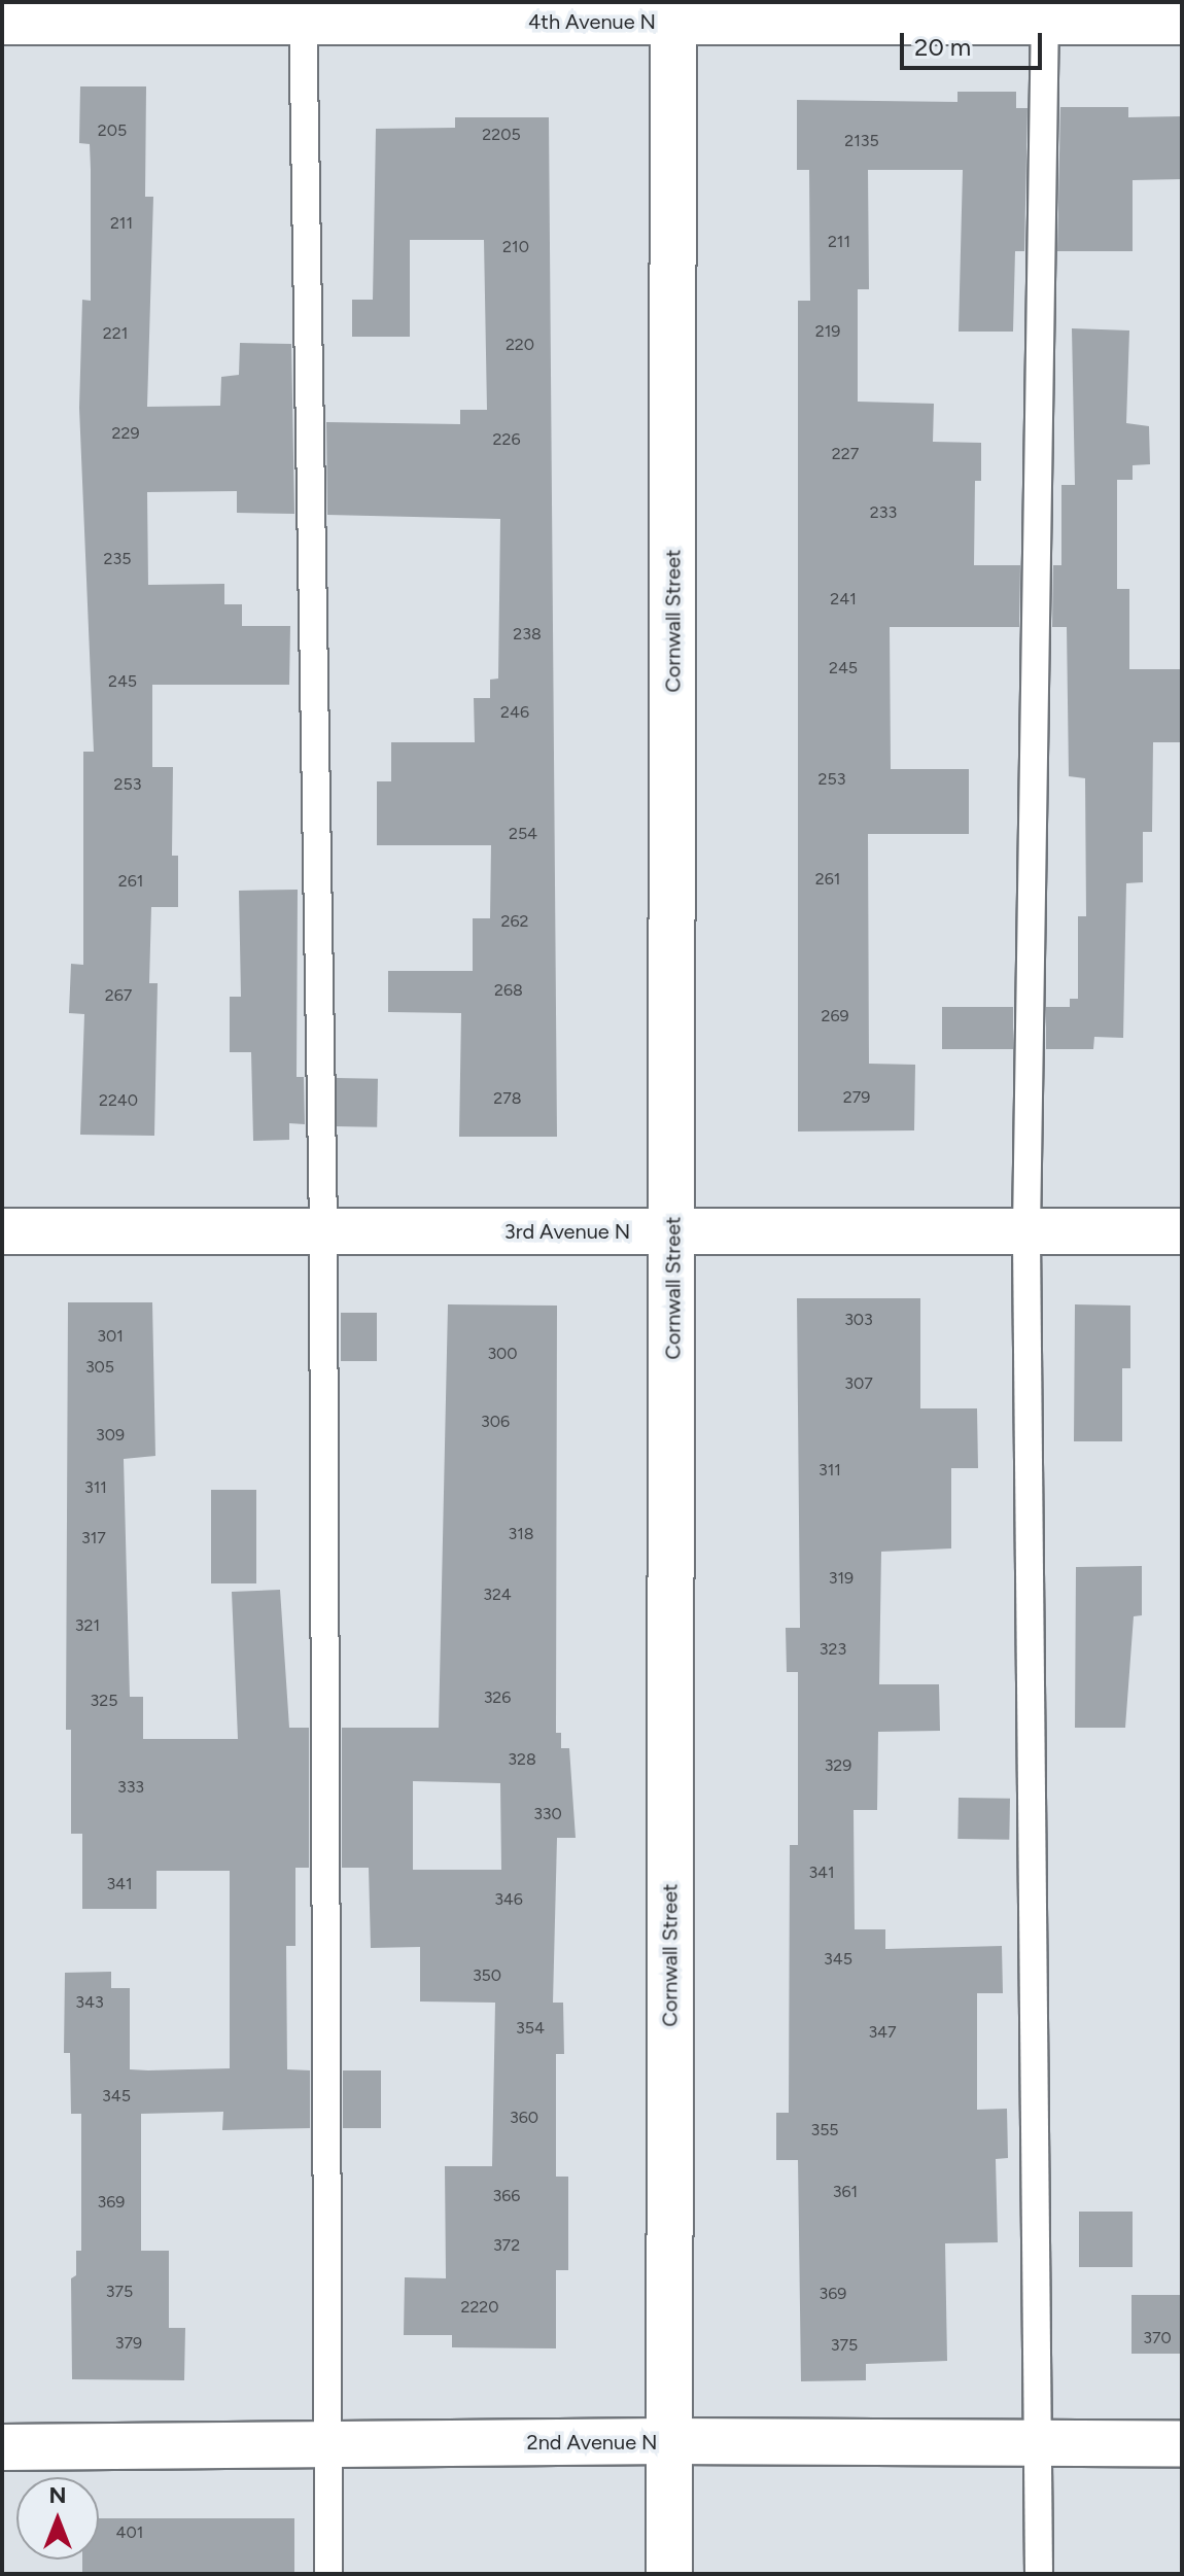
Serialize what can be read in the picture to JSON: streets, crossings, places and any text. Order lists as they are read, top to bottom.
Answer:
{
  "streets": {
    "street": [
      "4th Avenue N",
      "Cornwall Street",
      "3rd Avenue N",
      "2nd Avenue N"
    ]
  },
  "crossings": [
    ["4th Avenue N", "Cornwall Street"],
    ["Cornwall Street", "3rd Avenue N"],
    ["Cornwall Street", "2nd Avenue N"]
  ],
  "house_numbers": [
    "205",
    "2205",
    "2135",
    "211",
    "211",
    "210",
    "219",
    "221",
    "220",
    "229",
    "226",
    "227",
    "233",
    "235",
    "241",
    "238",
    "245",
    "245",
    "246",
    "253",
    "253",
    "254",
    "261",
    "261",
    "262",
    "268",
    "267",
    "269",
    "279",
    "278",
    "2240",
    "303",
    "301",
    "300",
    "305",
    "307",
    "306",
    "309",
    "311",
    "311",
    "318",
    "317",
    "319",
    "324",
    "321",
    "323",
    "326",
    "325",
    "328",
    "329",
    "333",
    "330",
    "341",
    "341",
    "346",
    "345",
    "350",
    "343",
    "354",
    "347",
    "345",
    "360",
    "355",
    "361",
    "366",
    "369",
    "372",
    "375",
    "369",
    "2220",
    "370",
    "379",
    "375",
    "401"
  ],
  "scale_bar": "20 m",
  "north": "top"
}
